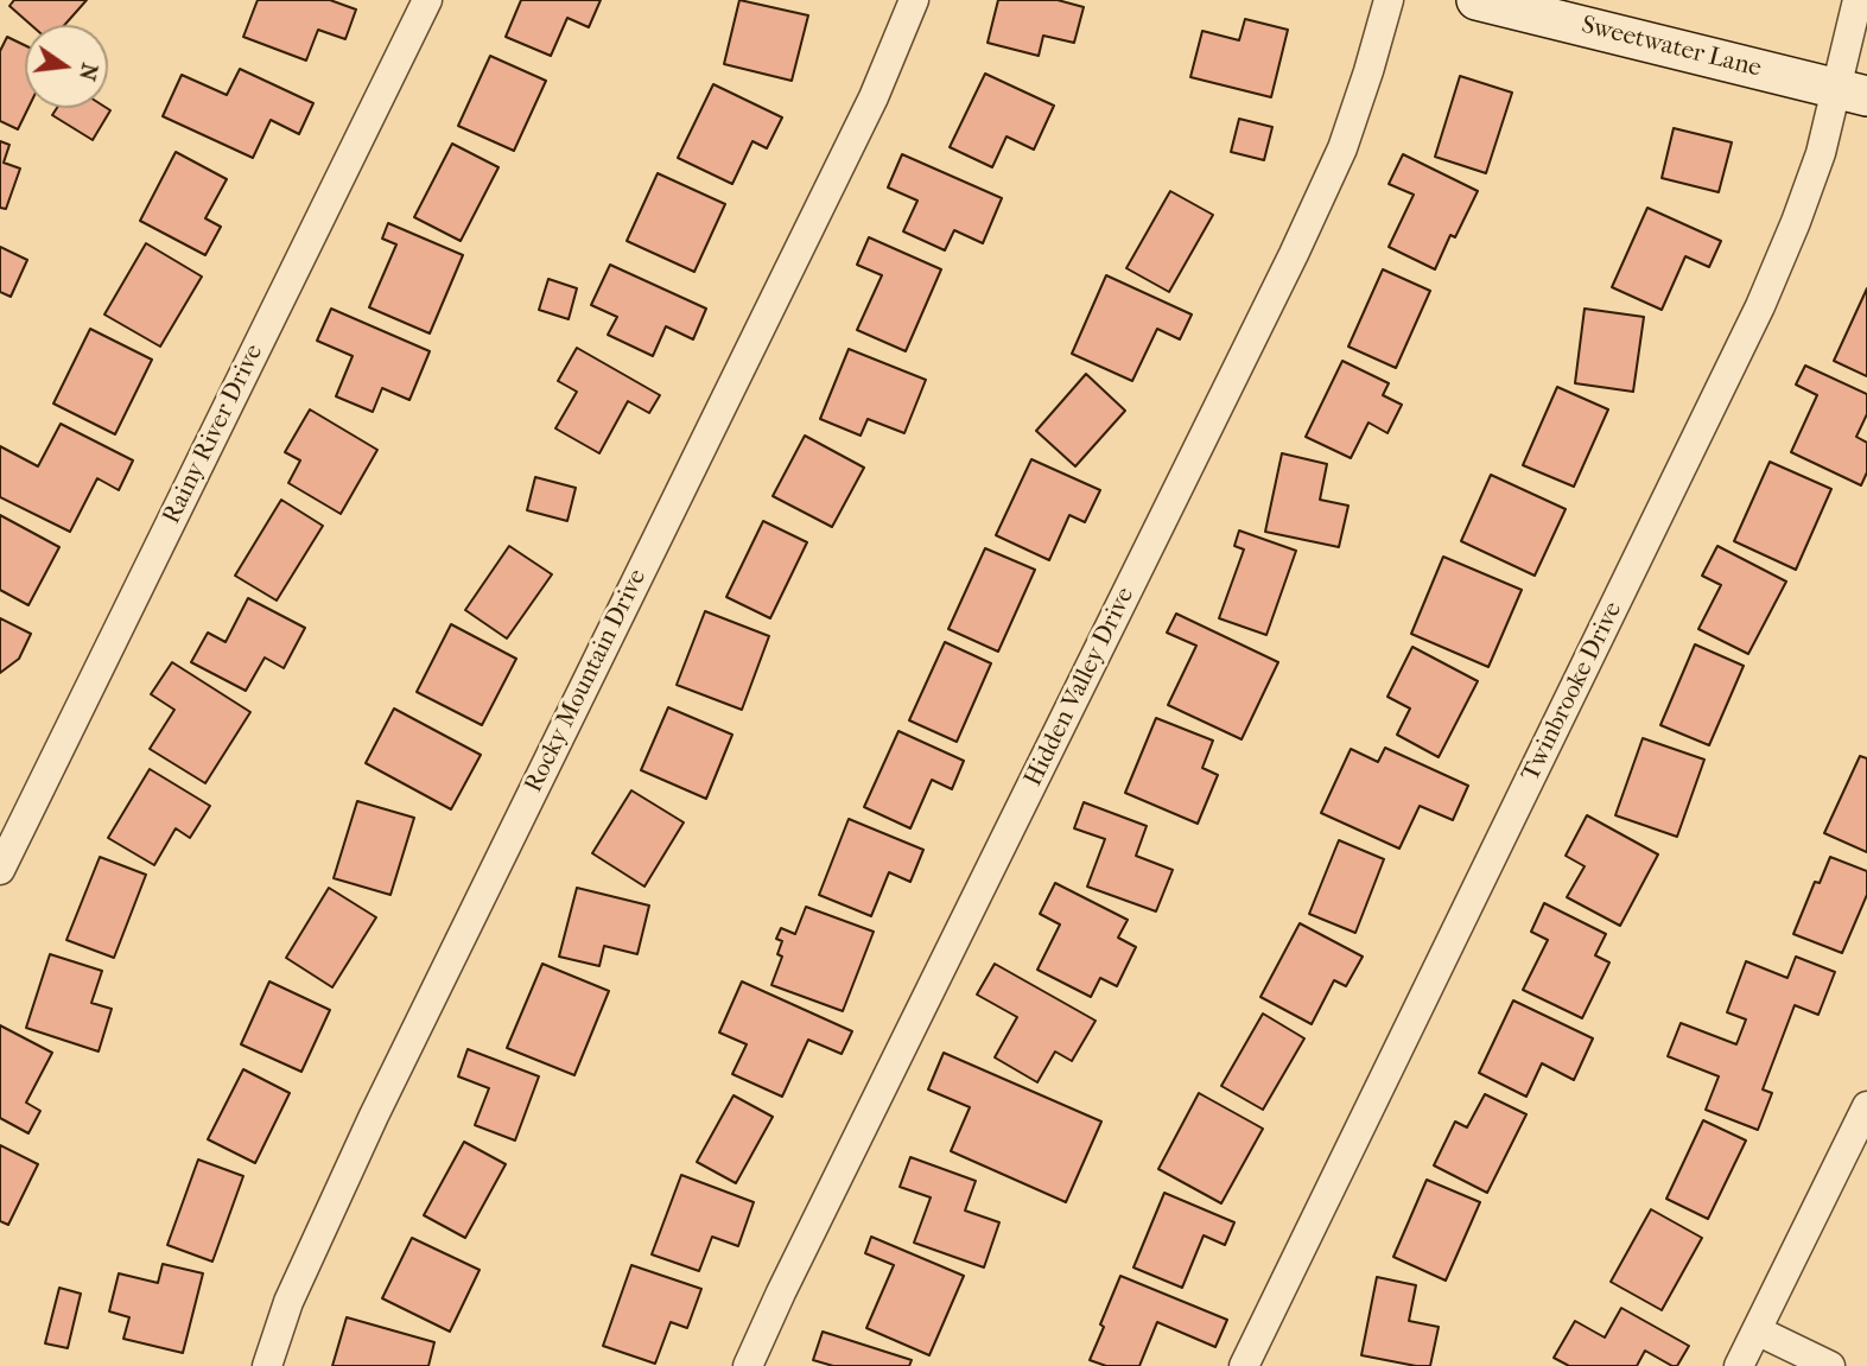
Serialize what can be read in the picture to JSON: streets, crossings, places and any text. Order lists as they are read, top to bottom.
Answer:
{
  "streets": {
    "street": [
      "Sweetwater Lane",
      "Rainy River Drive",
      "Rocky Mountain Drive",
      "Hidden Valley Drive",
      "Twinbrooke Drive"
    ]
  },
  "crossings": [
    ["Sweetwater Lane", "Twinbrooke Drive"]
  ],
  "north": "right"
}
